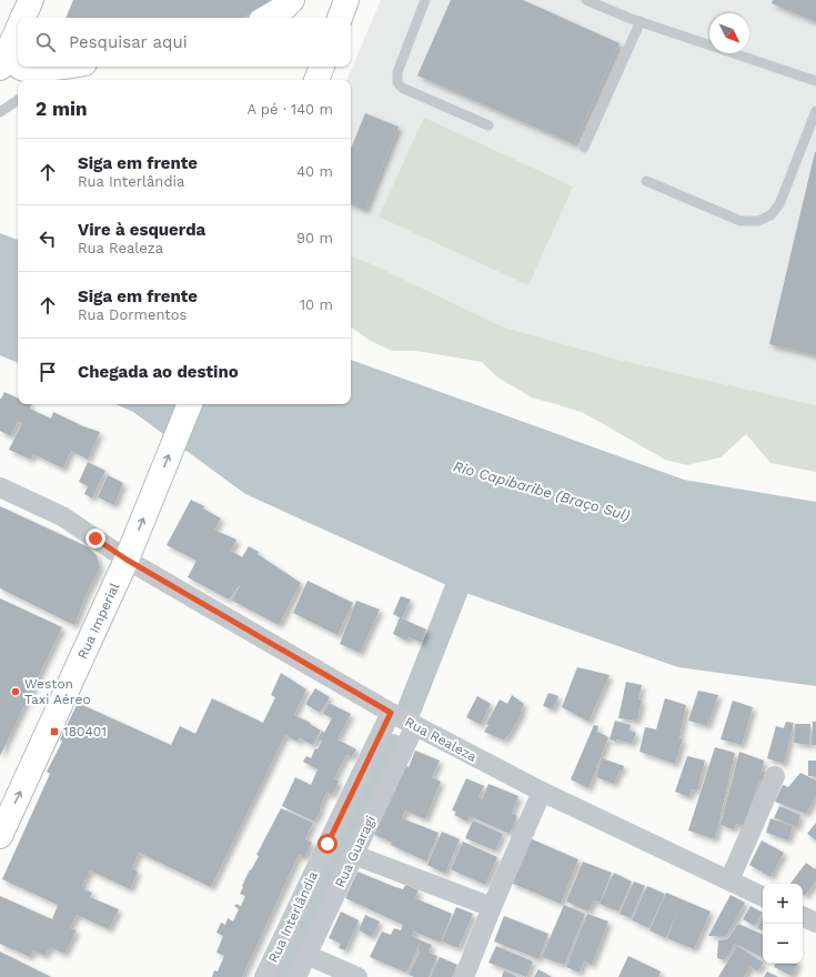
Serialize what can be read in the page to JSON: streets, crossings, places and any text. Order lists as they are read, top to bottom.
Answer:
{
  "streets": {
    "highway": ["Rua Imperial"],
    "street": ["Rua Realeza", "Rua Guaragi", "Rua Interlândia"]
  },
  "crossings": [
    ["Rua Imperial", "Rua Realeza"],
    ["Rua Realeza", "Rua Guaragi"],
    ["Rua Realeza", "Rua Interlândia"]
  ],
  "one_way": ["Rua Imperial"],
  "water": ["Rio Capibaribe (Braço Sul)"],
  "places": {
    "other": ["Weston Taxi Aéreo"],
    "transit": ["180401"]
  },
  "north": "bottom right",
  "page": {
    "search": "Pesquisar aqui",
    "heading": ["2 min", "A pé · 140 m"],
    "list": [
      ["Siga em frente", "Rua Interlândia", "40 m"],
      ["Vire à esquerda", "Rua Realeza", "90 m"],
      ["Siga em frente", "Rua Dormentos", "10 m"],
      "Chegada ao destino"
    ],
    "map_buttons": ["+", "−"]
  }
}
